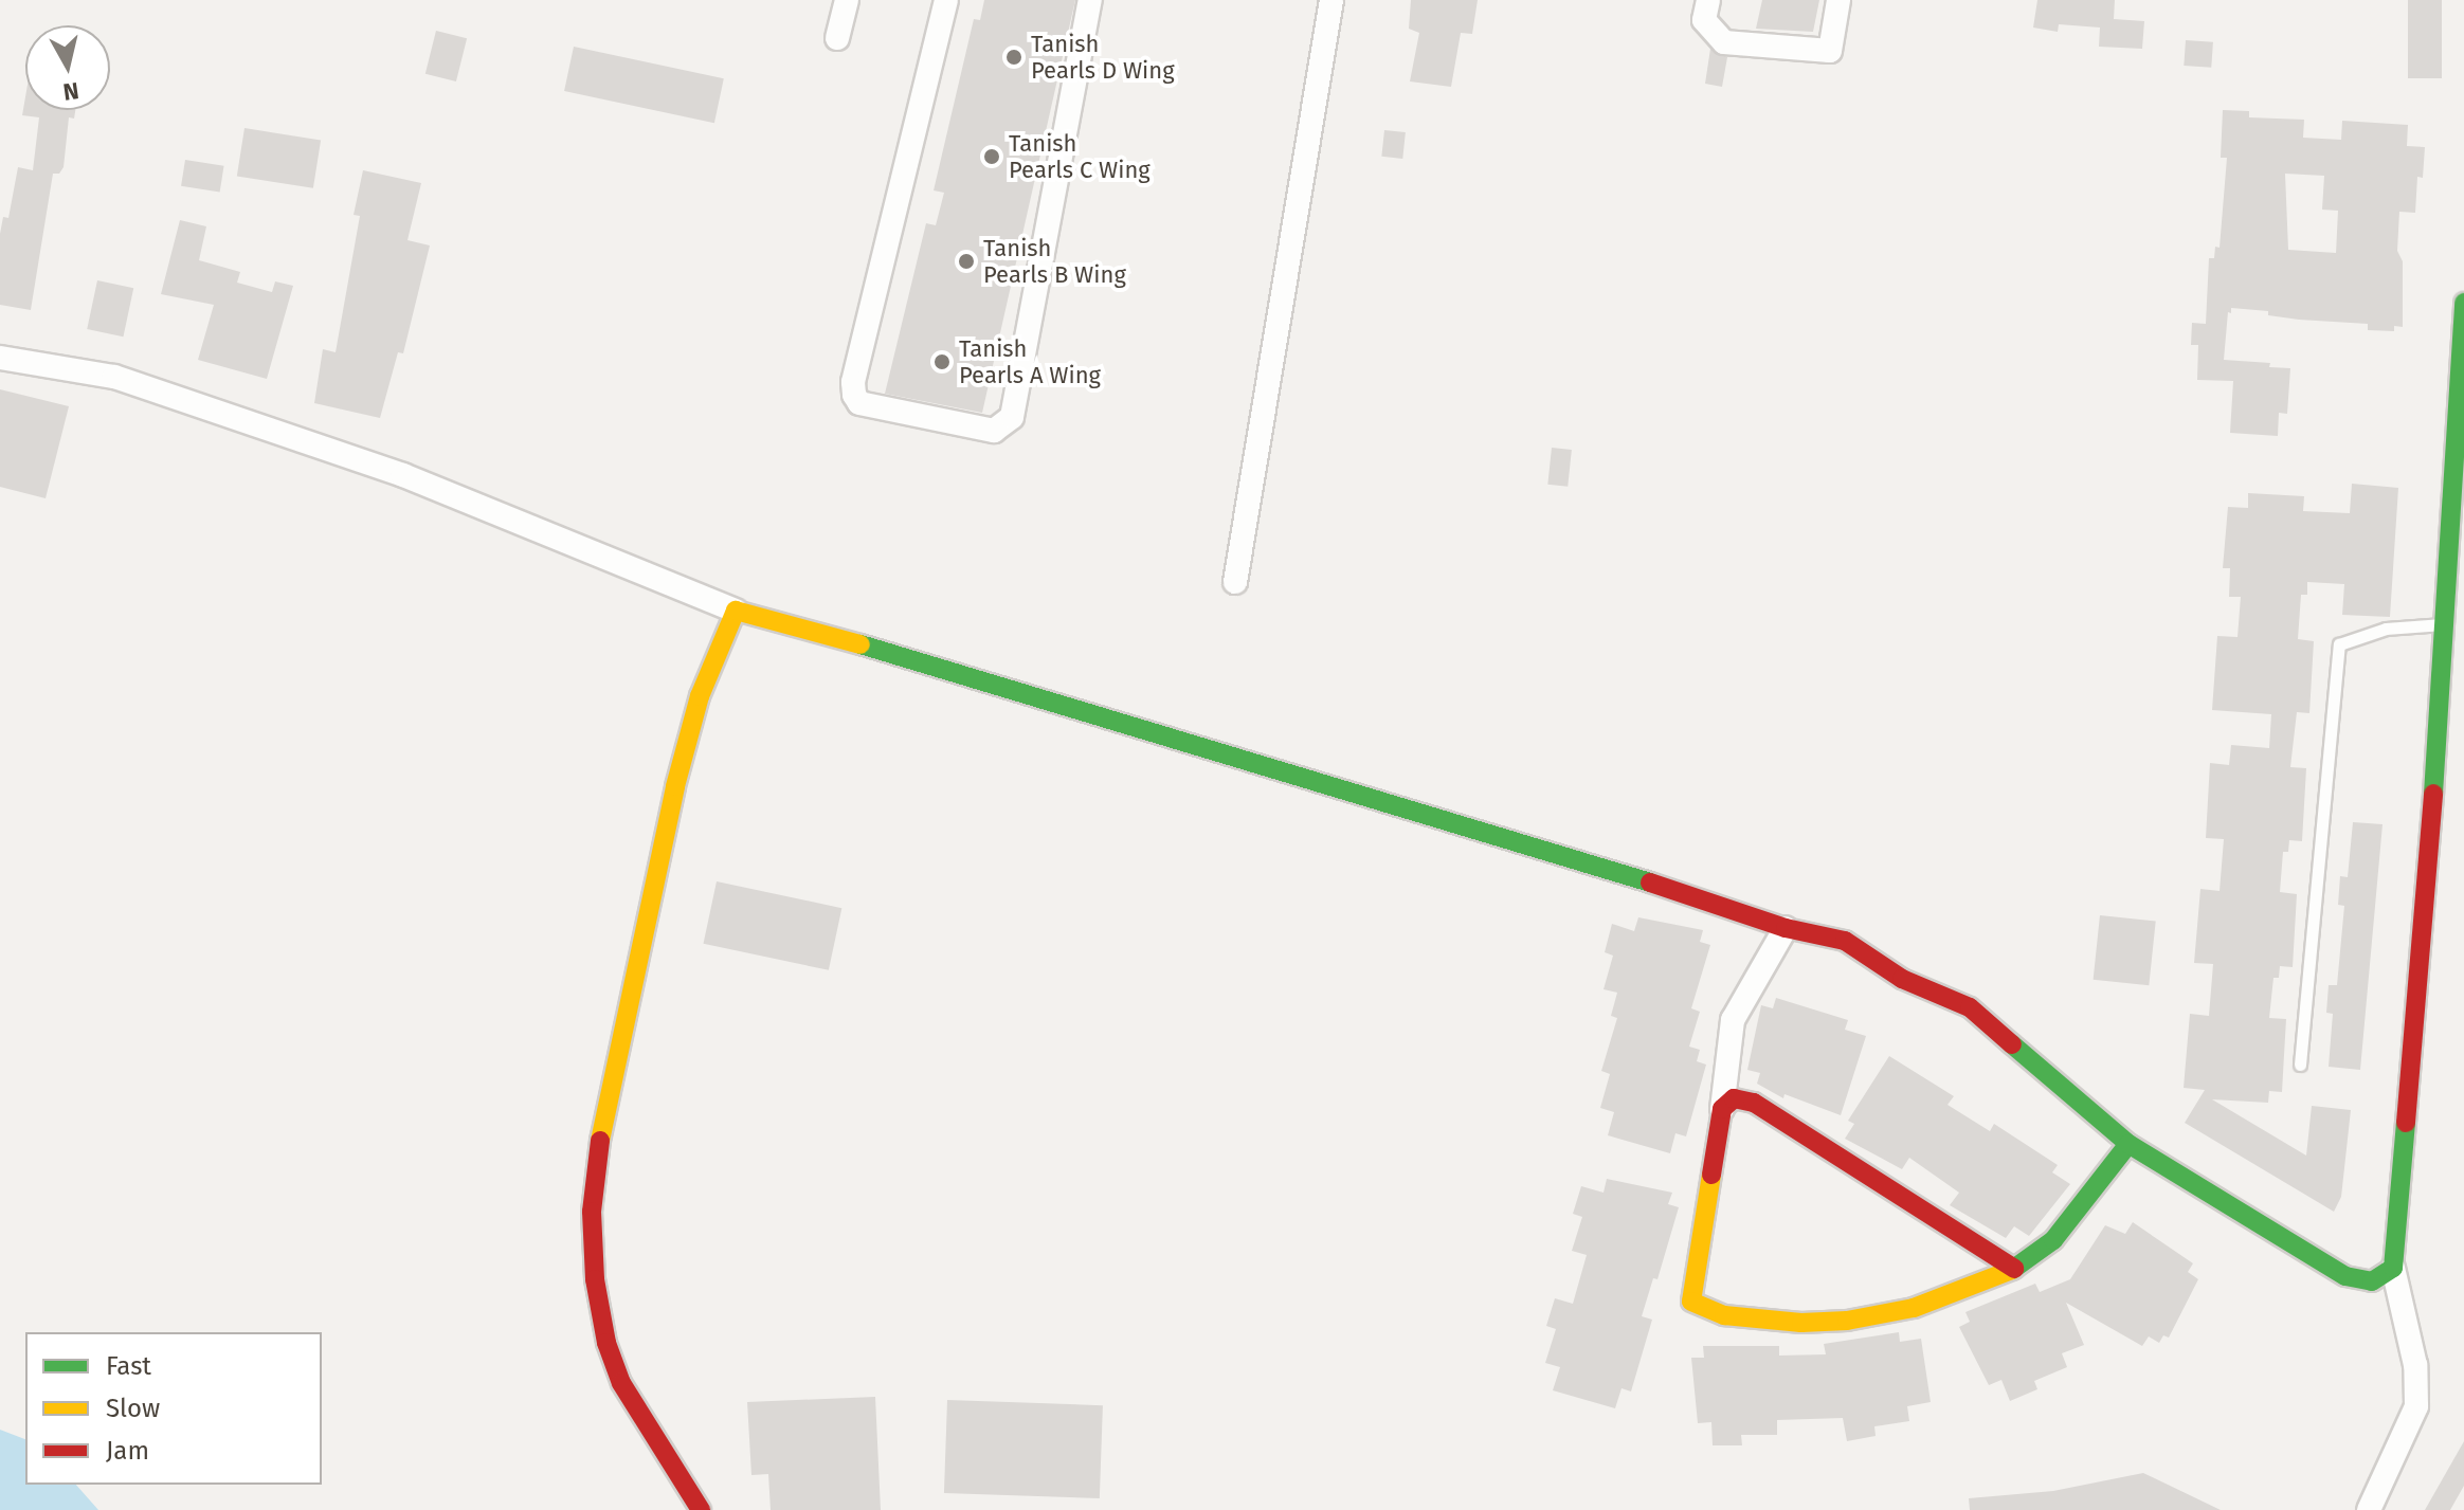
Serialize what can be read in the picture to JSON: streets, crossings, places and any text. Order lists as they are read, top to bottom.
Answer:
{
  "places": [
    "Tanish Pearls D Wing",
    "Tanish Pearls C Wing",
    "Tanish Pearls B Wing",
    "Tanish Pearls A Wing"
  ],
  "legend": ["Fast", "Slow", "Jam"],
  "north": "bottom"
}
